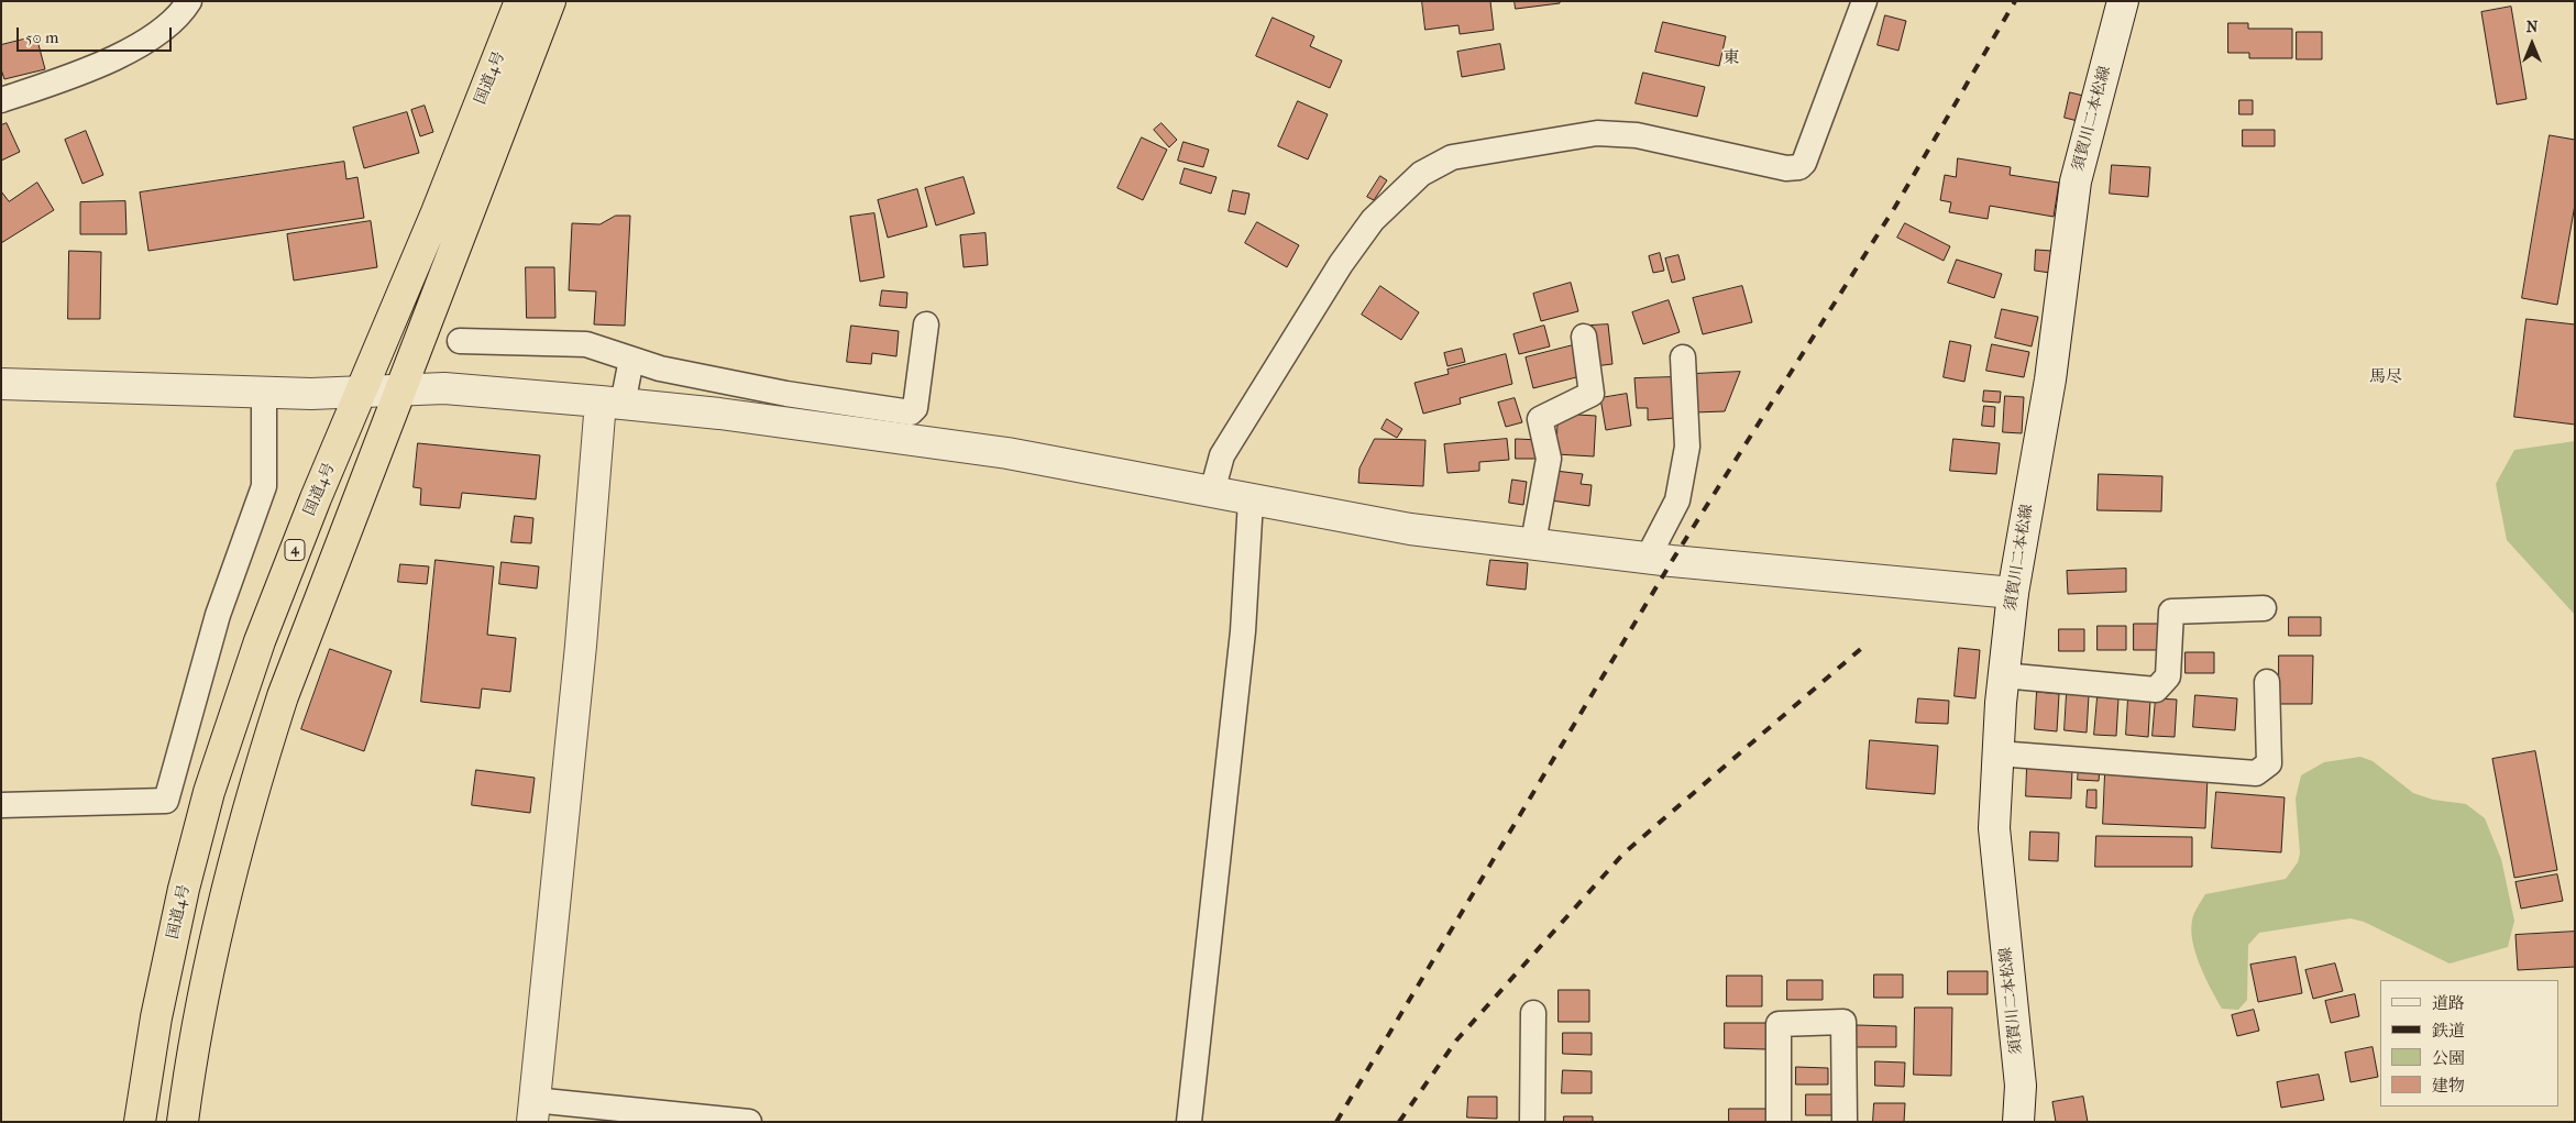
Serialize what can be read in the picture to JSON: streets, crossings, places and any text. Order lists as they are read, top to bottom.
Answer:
{
  "streets": {
    "highway": ["国道4号", "4"],
    "street": ["須賀川二本松線"]
  },
  "districts": ["東", "馬尽"],
  "legend": [
    "道路",
    "鉄道",
    "公園",
    "建物"
  ],
  "scale_bar": "50 m",
  "north": "top"
}
